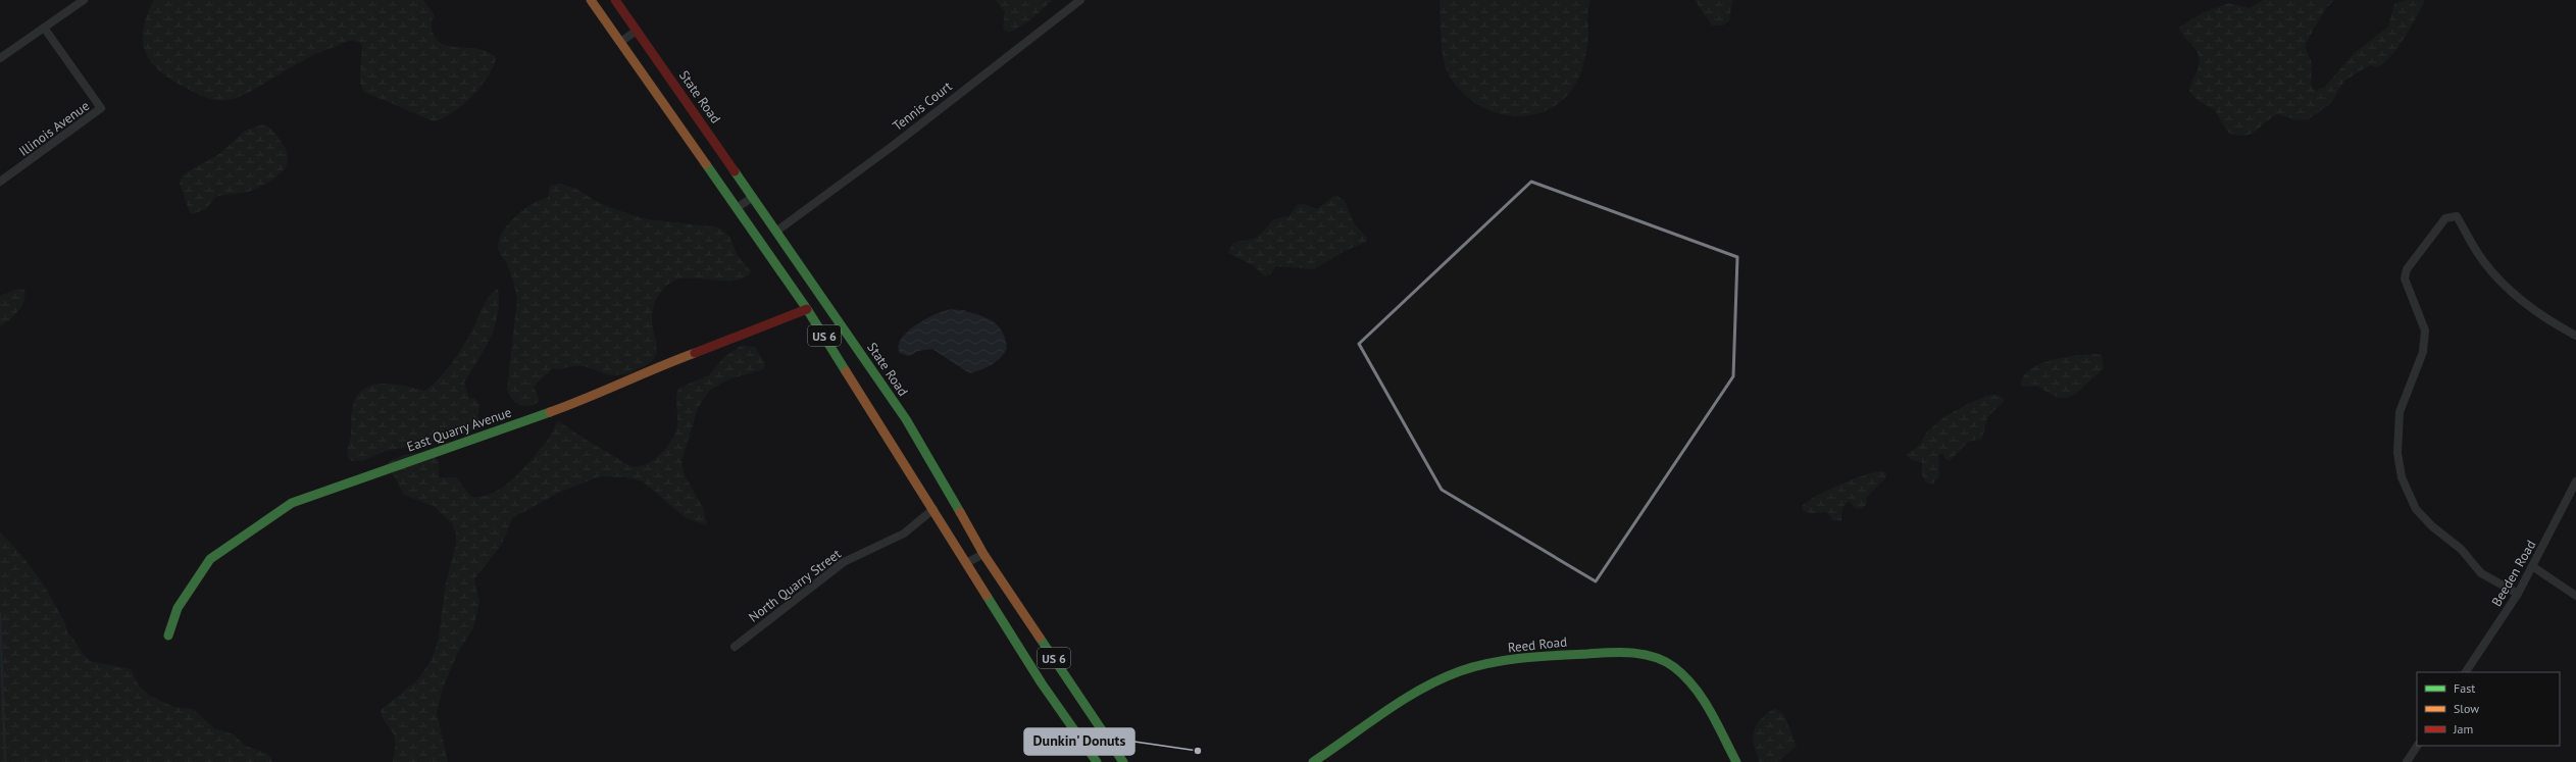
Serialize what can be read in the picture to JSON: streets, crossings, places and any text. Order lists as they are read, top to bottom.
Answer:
{
  "streets": {
    "main road": [
      "State Road",
      "US 6",
      "East Quarry Avenue",
      "Reed Road"
    ],
    "street": [
      "Tennis Court",
      "Illinois Avenue",
      "Beeden Road",
      "North Quarry Street"
    ]
  },
  "crossings": [
    ["State Road", "Tennis Court"],
    ["US 6", "East Quarry Avenue"],
    ["US 6", "North Quarry Street"]
  ],
  "places": ["Dunkin' Donuts"],
  "legend": ["Fast", "Slow", "Jam"]
}
